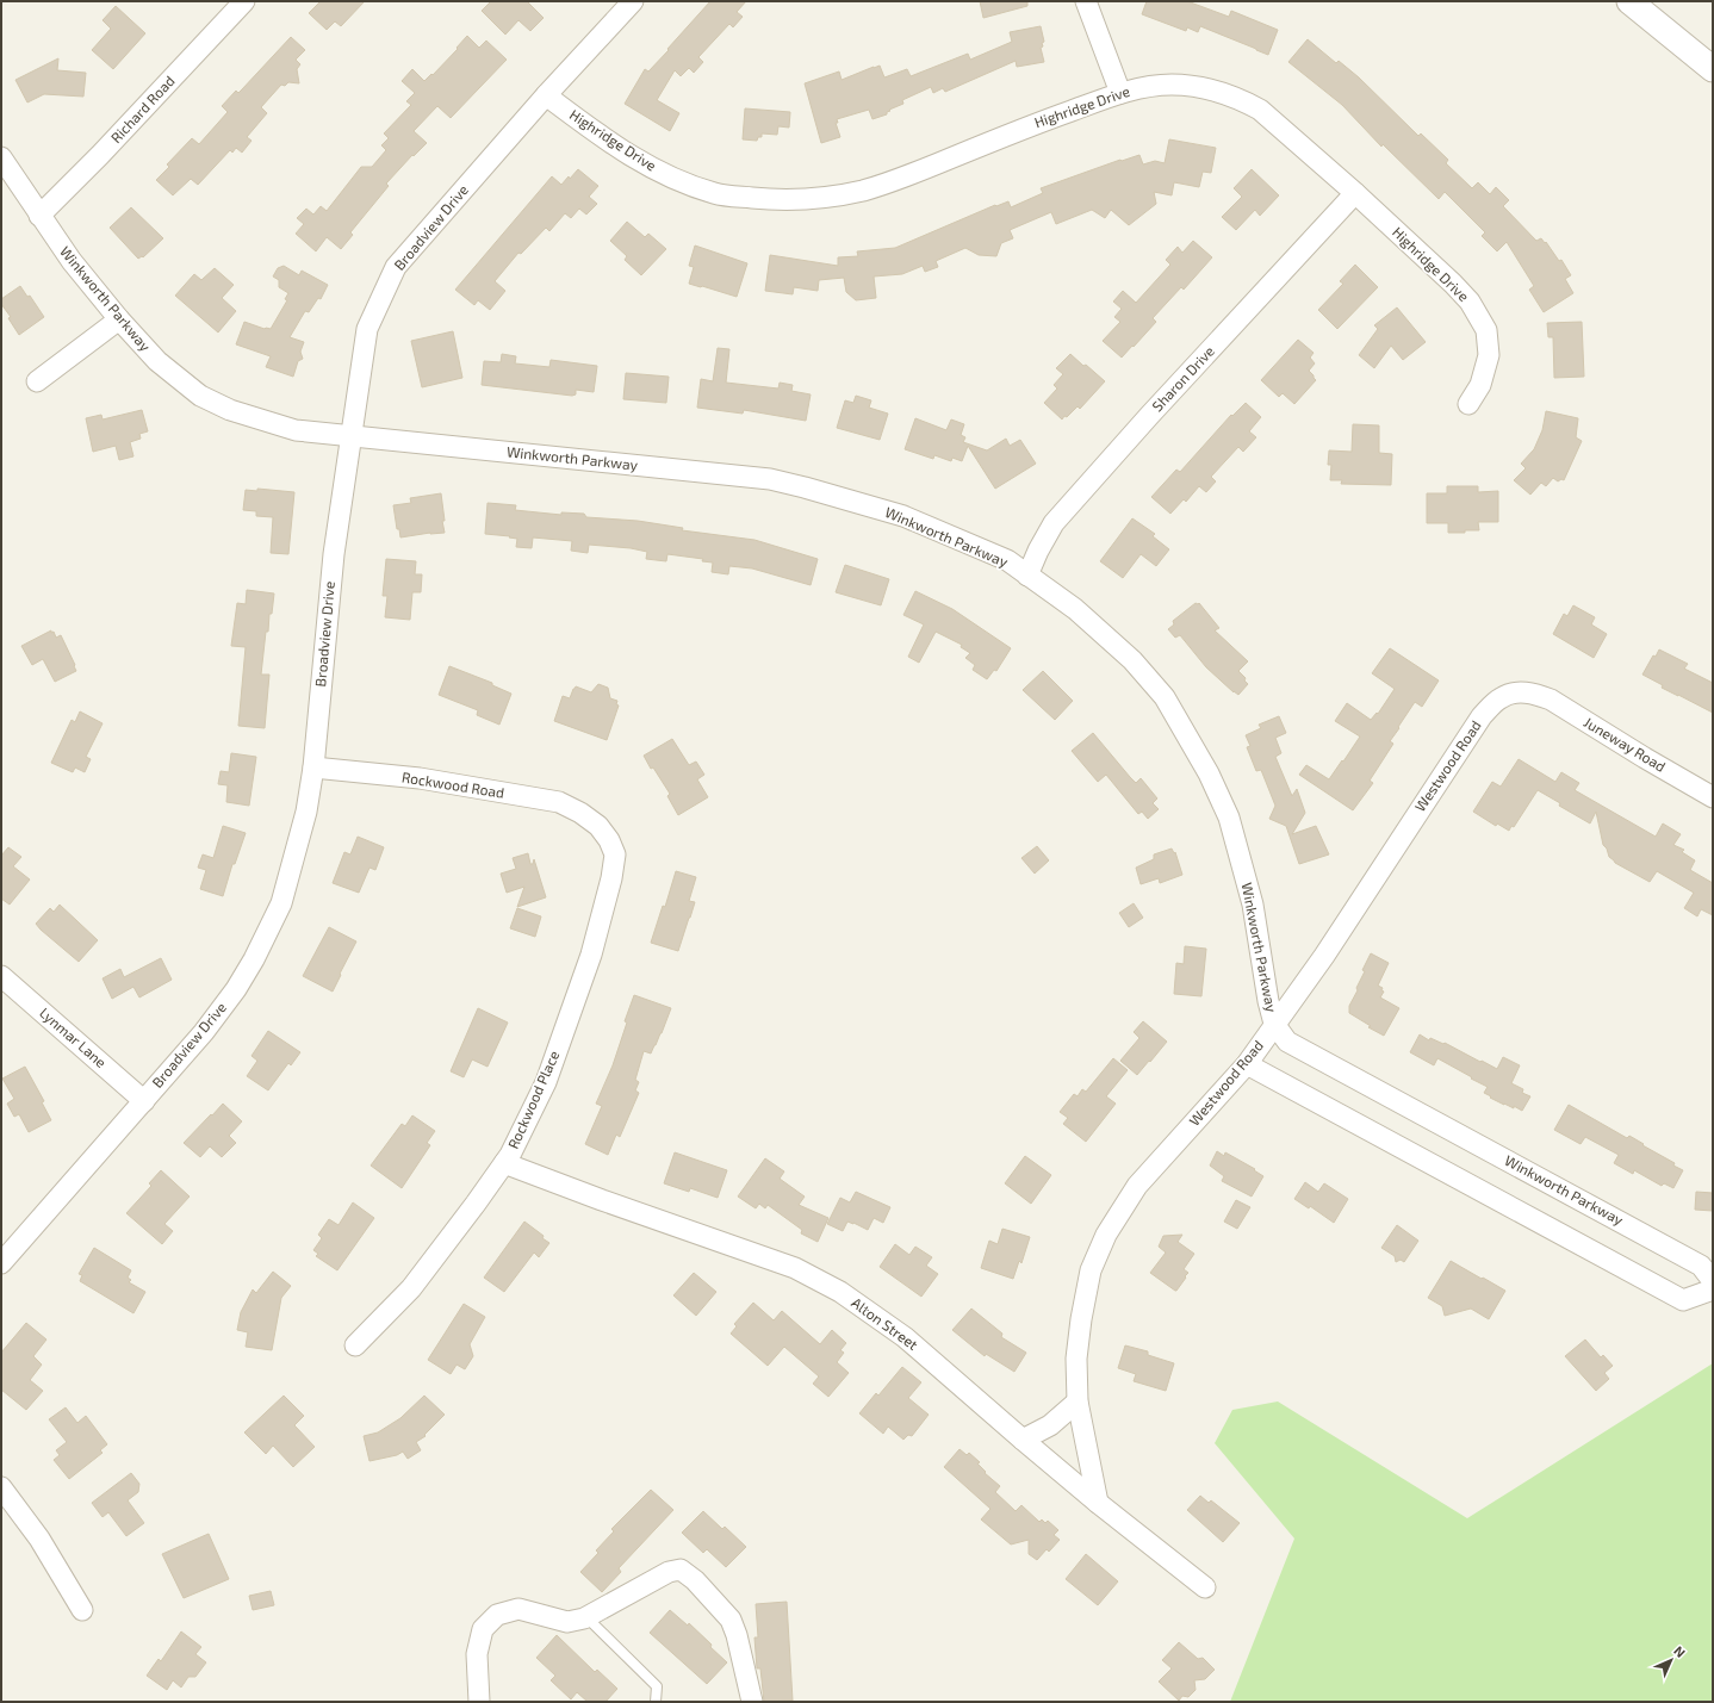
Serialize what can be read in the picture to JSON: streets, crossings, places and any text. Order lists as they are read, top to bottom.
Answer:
{
  "streets": {
    "street": [
      "Highridge Drive",
      "Richard Road",
      "Broadview Drive",
      "Winkworth Parkway",
      "Sharon Drive",
      "Juneway Road",
      "Westwood Road",
      "Rockwood Road",
      "Lynmar Lane",
      "Rockwood Place",
      "Alton Street"
    ]
  },
  "crossings": [
    ["Highridge Drive", "Broadview Drive"],
    ["Highridge Drive", "Sharon Drive"],
    ["Richard Road", "Winkworth Parkway"],
    ["Broadview Drive", "Winkworth Parkway"],
    ["Broadview Drive", "Rockwood Road"],
    ["Broadview Drive", "Lynmar Lane"],
    ["Winkworth Parkway", "Sharon Drive"],
    ["Winkworth Parkway", "Westwood Road"],
    ["Juneway Road", "Westwood Road"],
    ["Westwood Road", "Alton Street"],
    ["Rockwood Road", "Rockwood Place"],
    ["Rockwood Place", "Alton Street"]
  ],
  "north": "top right"
}
